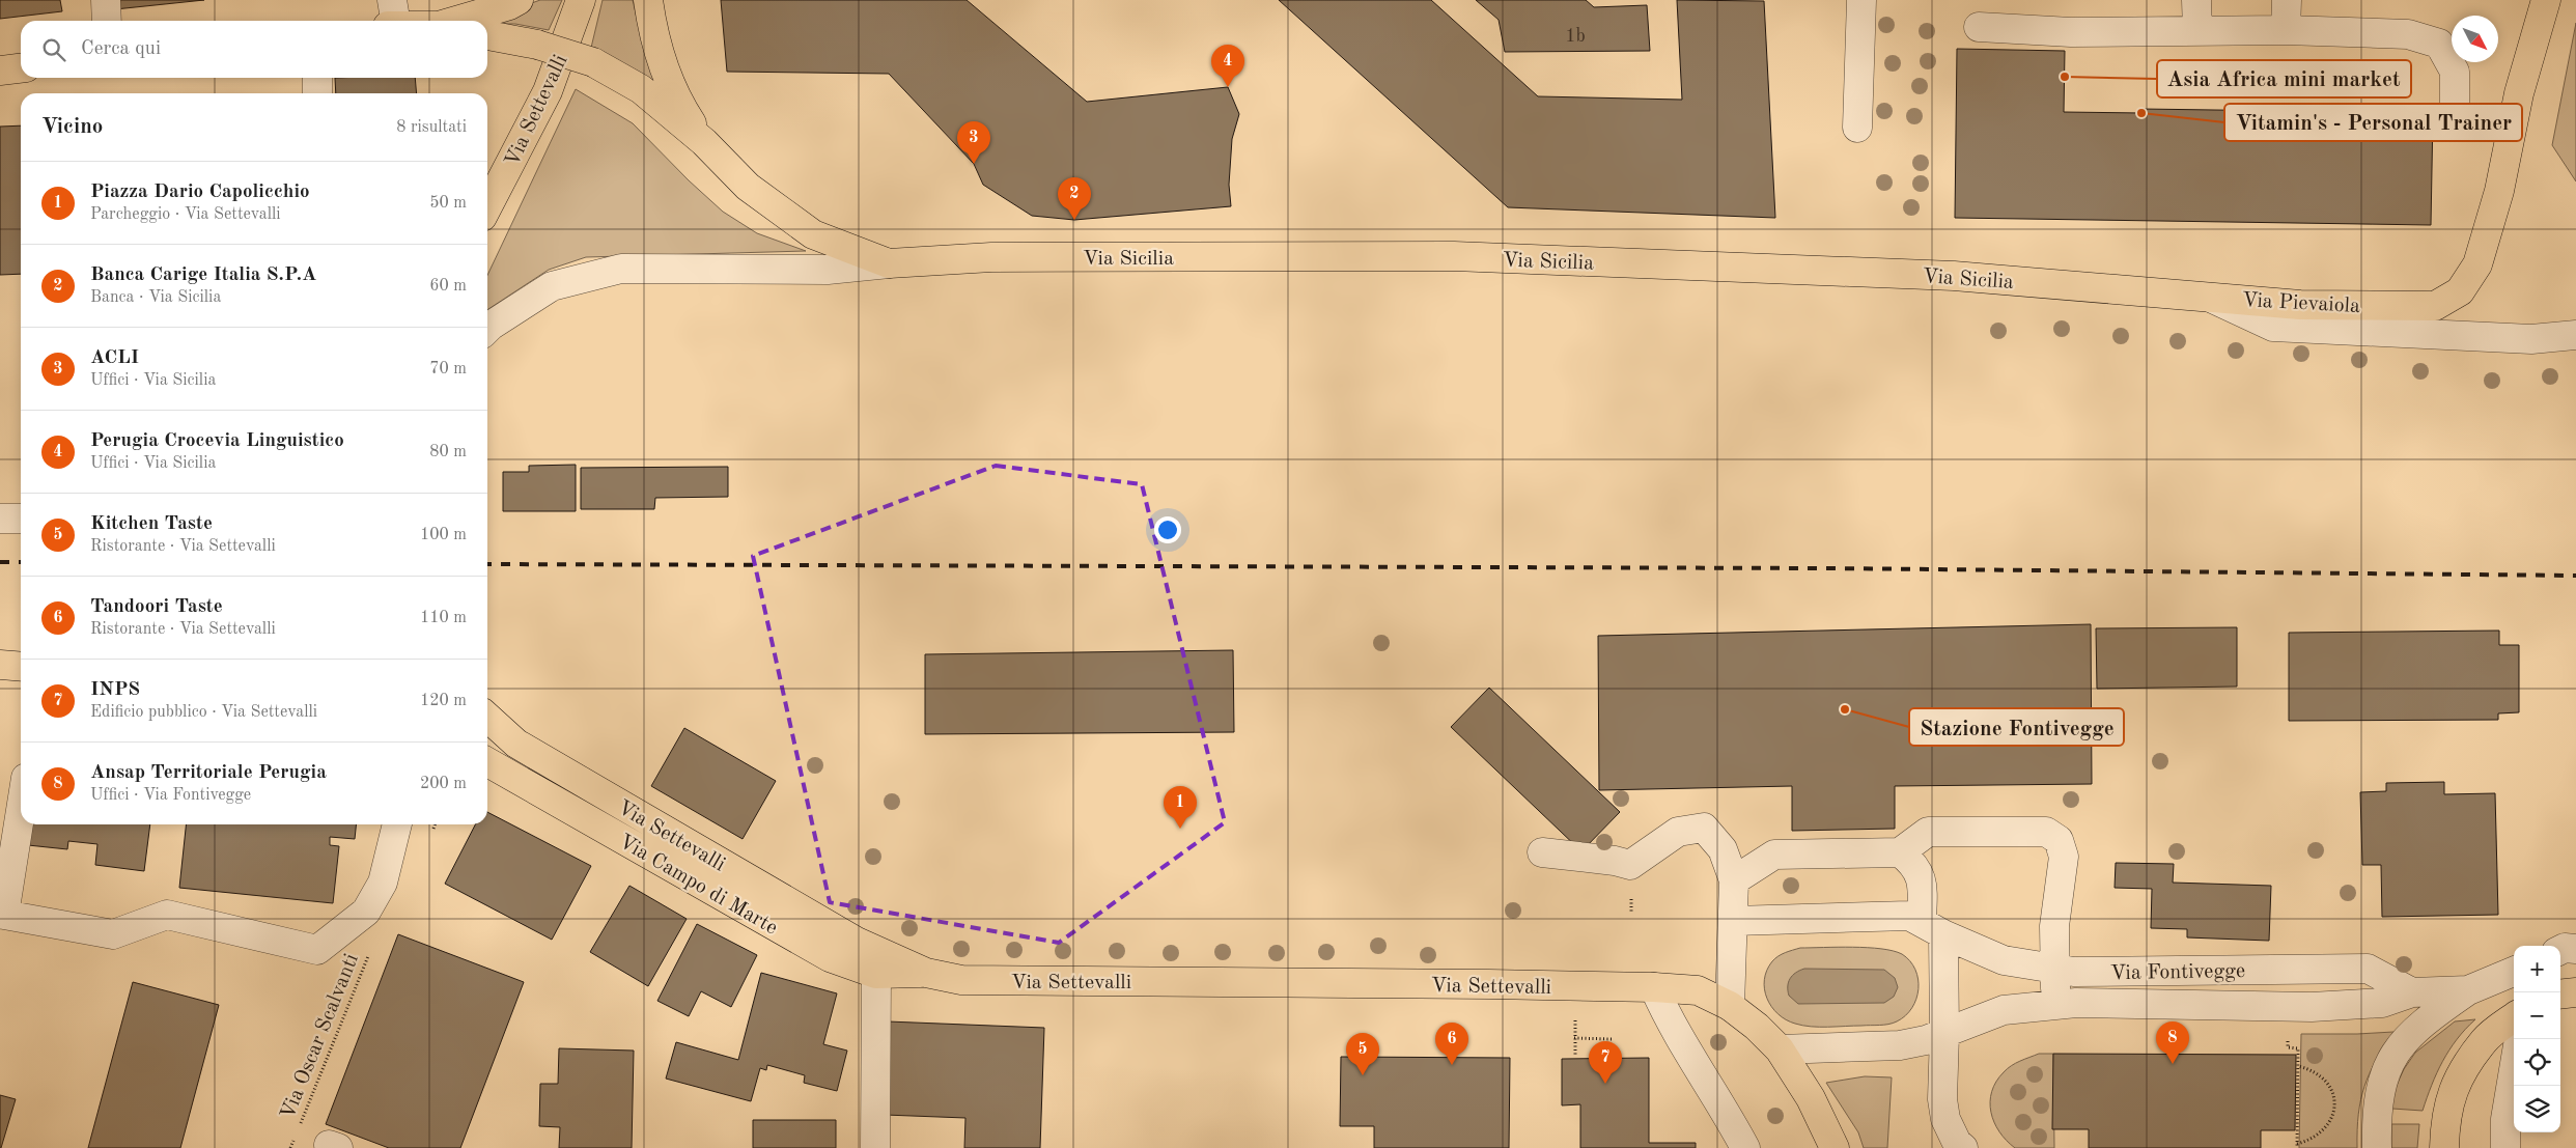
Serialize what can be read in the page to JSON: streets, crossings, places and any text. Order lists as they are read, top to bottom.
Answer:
{
  "streets": {
    "main road": [
      "Via Settevalli",
      "Via Sicilia",
      "Via Pievaiola",
      "Via Campo di Marte"
    ],
    "street": ["Via Fontivegge"],
    "path": ["Via Oscar Scalvanti"]
  },
  "crossings": [
    ["Via Settevalli", "Via Campo di Marte"],
    ["Via Settevalli", "Via Fontivegge"],
    ["Via Sicilia", "Via Pievaiola"]
  ],
  "places": ["Asia Africa mini market", "Vitamin's - Personal Trainer", "Stazione Fontivegge"],
  "house_numbers": ["1b"],
  "north": "bottom right",
  "page": {
    "search": "Cerca qui",
    "pins": [
      "4",
      "3",
      "2",
      "1",
      "8",
      "6",
      "5",
      "7"
    ],
    "heading": ["Vicino", "8 risultati"],
    "list": [
      {
        "mark": "1",
        "name": "Piazza Dario Capolicchio",
        "note": "Parcheggio · Via Settevalli",
        "value": "50 m"
      },
      {
        "mark": "2",
        "name": "Banca Carige Italia S.P.A",
        "note": "Banca · Via Sicilia",
        "value": "60 m"
      },
      {
        "mark": "3",
        "name": "ACLI",
        "note": "Uffici · Via Sicilia",
        "value": "70 m"
      },
      {
        "mark": "4",
        "name": "Perugia Crocevia Linguistico",
        "note": "Uffici · Via Sicilia",
        "value": "80 m"
      },
      {
        "mark": "5",
        "name": "Kitchen Taste",
        "note": "Ristorante · Via Settevalli",
        "value": "100 m"
      },
      {
        "mark": "6",
        "name": "Tandoori Taste",
        "note": "Ristorante · Via Settevalli",
        "value": "110 m"
      },
      {
        "mark": "7",
        "name": "INPS",
        "note": "Edificio pubblico · Via Settevalli",
        "value": "120 m"
      },
      {
        "mark": "8",
        "name": "Ansap Territoriale Perugia",
        "note": "Uffici · Via Fontivegge",
        "value": "200 m"
      }
    ],
    "map_buttons": ["+", "−"]
  }
}
